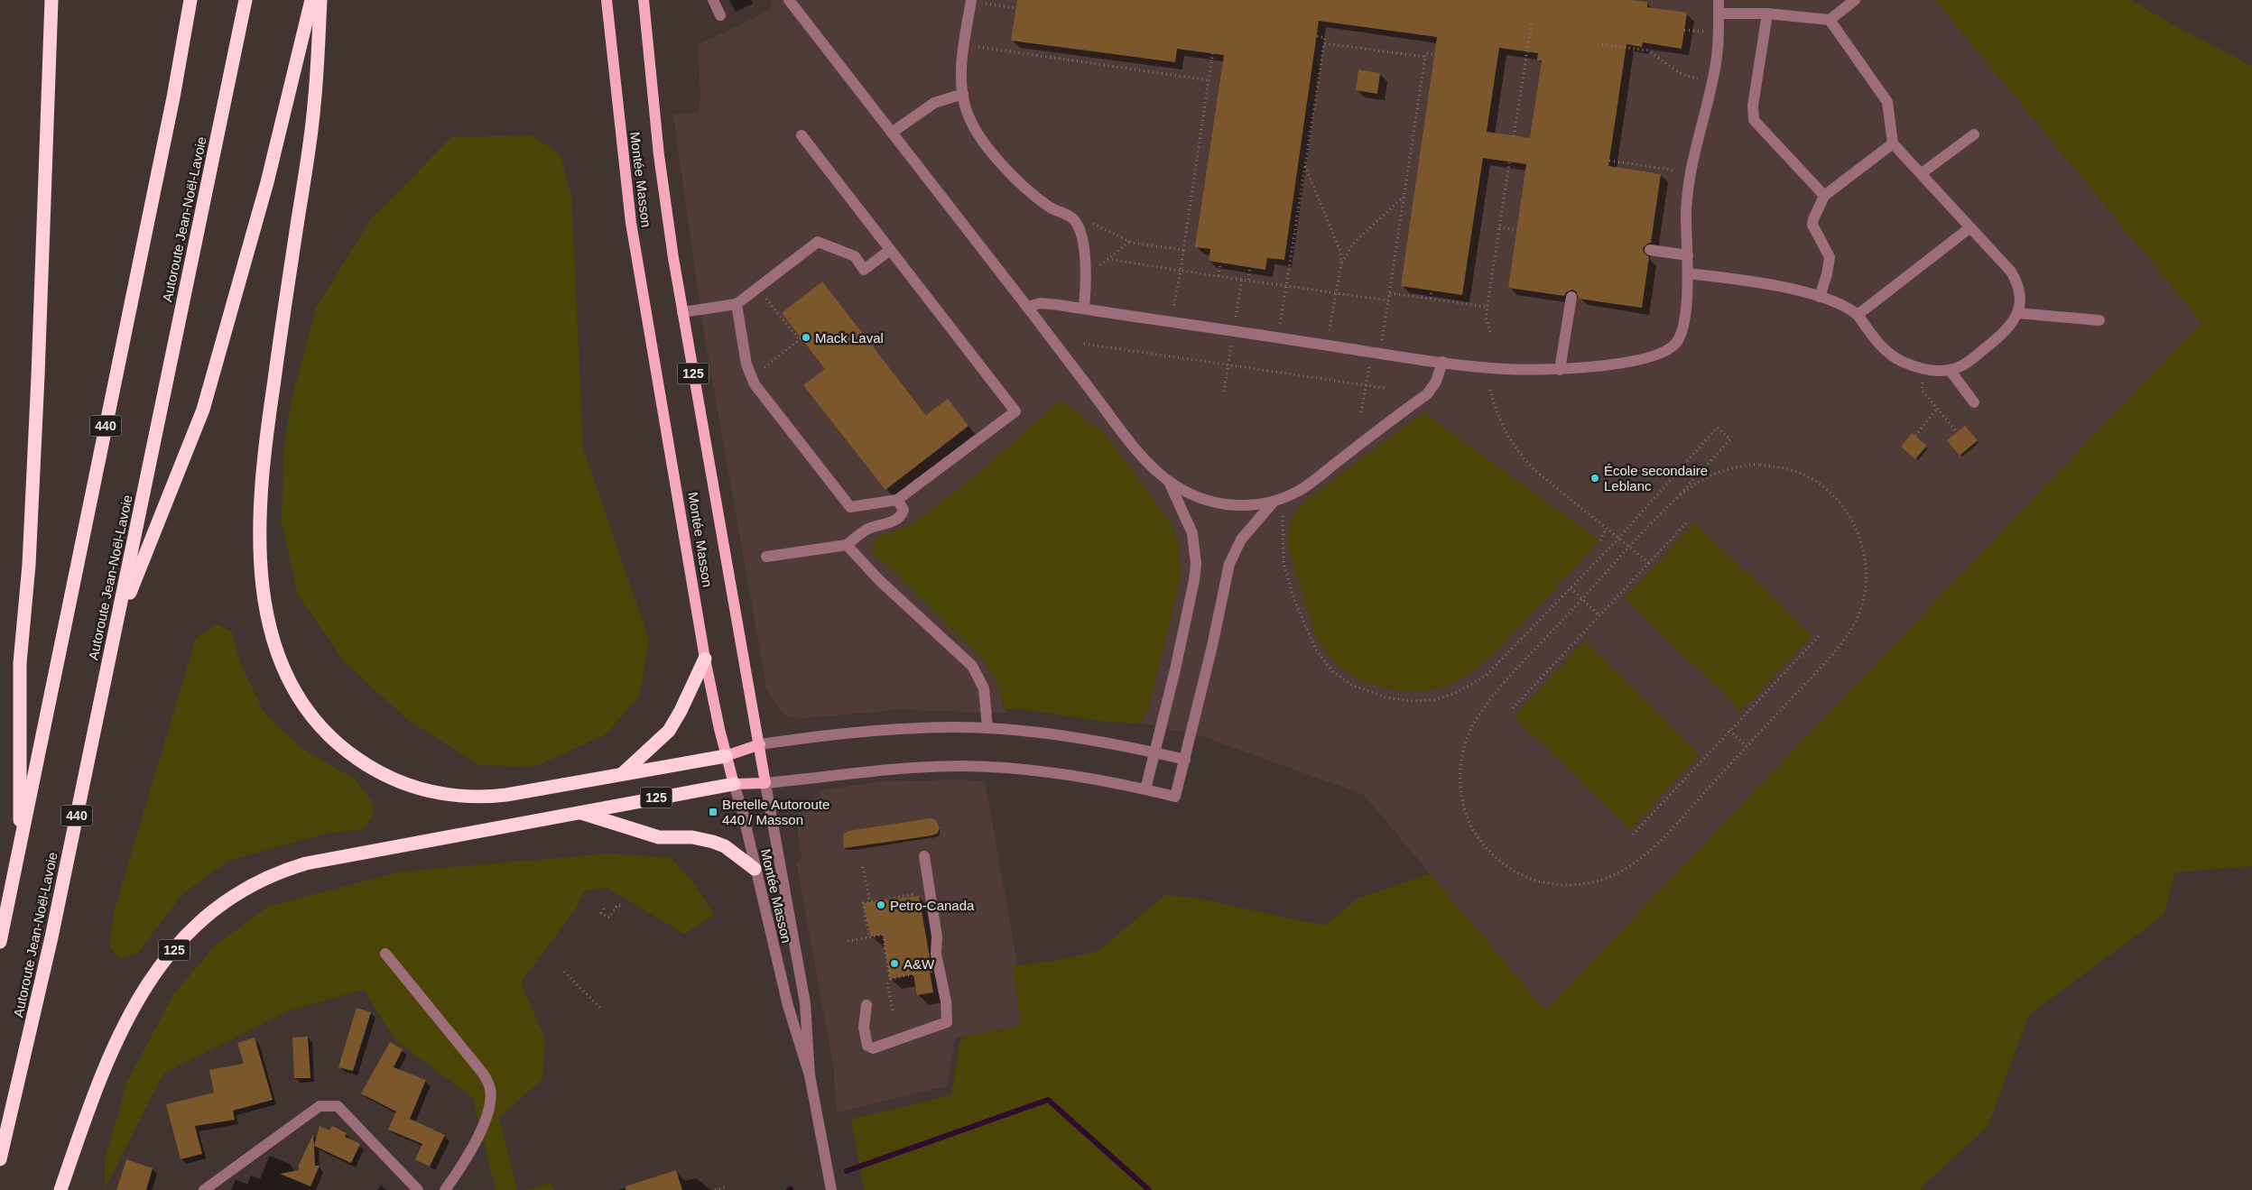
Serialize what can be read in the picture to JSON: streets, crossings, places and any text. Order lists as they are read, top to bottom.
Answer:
{
  "streets": {
    "highway": ["Autoroute Jean-Noël-Lavoie", "125", "440"],
    "main road": ["Montée Masson"]
  },
  "crossings": [
    ["Montée Masson", "125"]
  ],
  "places": {
    "other": [
      "Mack Laval",
      "École secondaire Leblanc",
      "Petro-Canada",
      "A&W"
    ],
    "transit": ["Bretelle Autoroute 440 / Masson"]
  }
}
